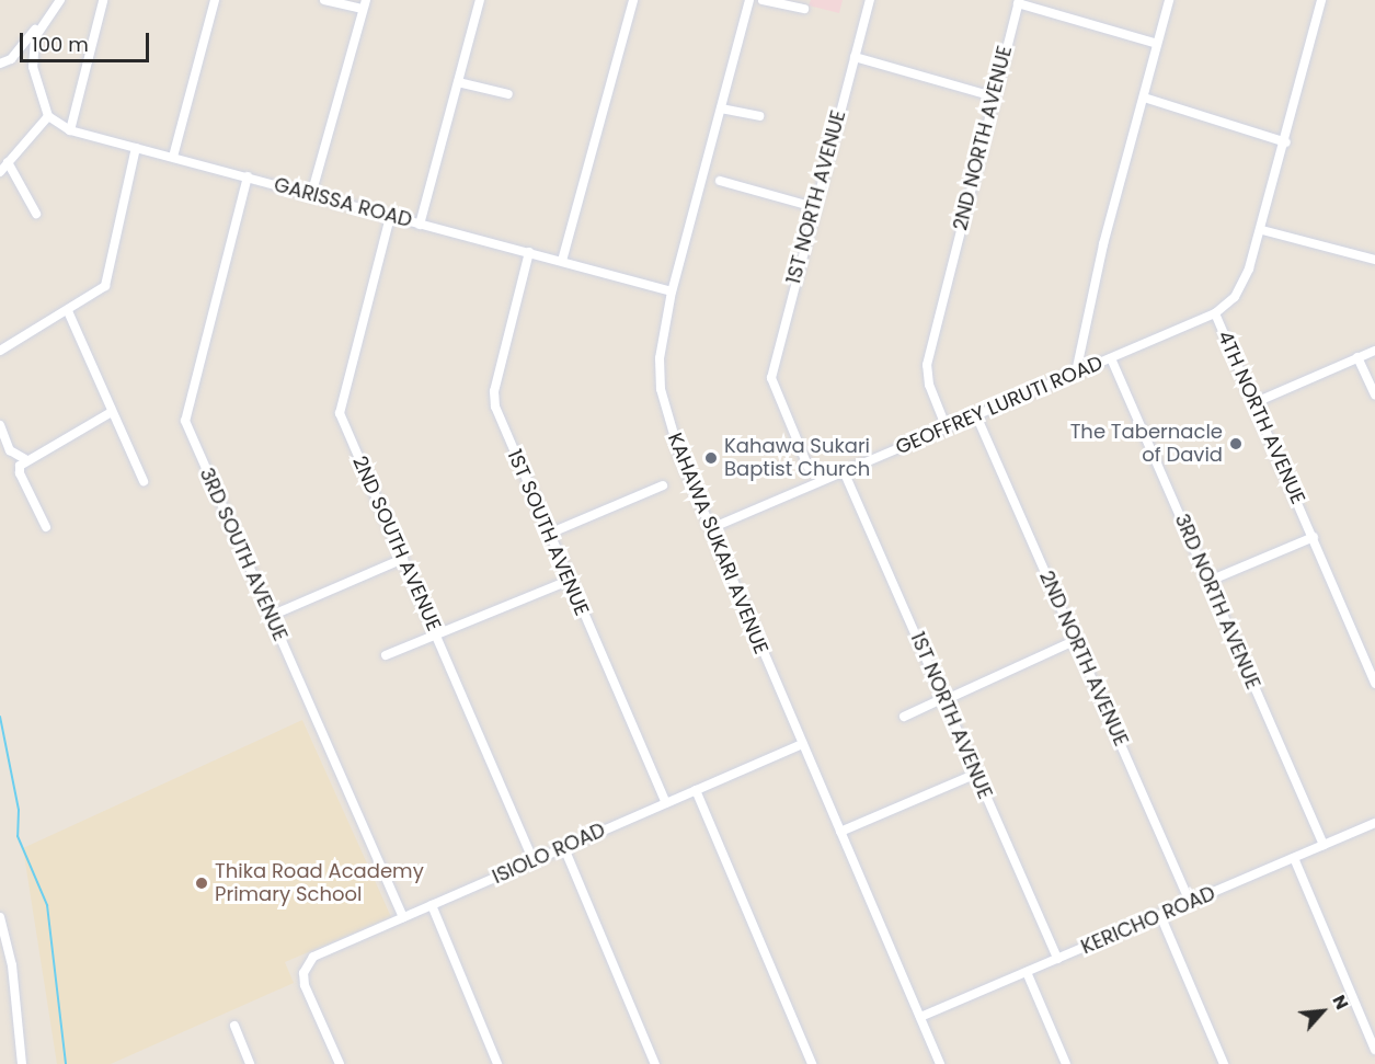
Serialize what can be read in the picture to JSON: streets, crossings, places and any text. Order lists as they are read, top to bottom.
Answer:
{
  "streets": {
    "street": [
      "2ND NORTH AVENUE",
      "1ST NORTH AVENUE",
      "GARISSA ROAD",
      "GEOFFREY LURUTI ROAD",
      "4TH NORTH AVENUE",
      "1ST SOUTH AVENUE",
      "2ND SOUTH AVENUE",
      "KAHAWA SUKARI AVENUE",
      "3RD SOUTH AVENUE",
      "3RD NORTH AVENUE",
      "ISIOLO ROAD",
      "KERICHO ROAD"
    ]
  },
  "crossings": [
    ["2ND NORTH AVENUE", "GEOFFREY LURUTI ROAD"],
    ["2ND NORTH AVENUE", "KERICHO ROAD"],
    ["1ST NORTH AVENUE", "GEOFFREY LURUTI ROAD"],
    ["1ST NORTH AVENUE", "KERICHO ROAD"],
    ["GARISSA ROAD", "1ST SOUTH AVENUE"],
    ["GARISSA ROAD", "2ND SOUTH AVENUE"],
    ["GARISSA ROAD", "KAHAWA SUKARI AVENUE"],
    ["GARISSA ROAD", "3RD SOUTH AVENUE"],
    ["GEOFFREY LURUTI ROAD", "4TH NORTH AVENUE"],
    ["GEOFFREY LURUTI ROAD", "KAHAWA SUKARI AVENUE"],
    ["GEOFFREY LURUTI ROAD", "3RD NORTH AVENUE"],
    ["1ST SOUTH AVENUE", "ISIOLO ROAD"],
    ["2ND SOUTH AVENUE", "ISIOLO ROAD"],
    ["KAHAWA SUKARI AVENUE", "ISIOLO ROAD"],
    ["KAHAWA SUKARI AVENUE", "KERICHO ROAD"],
    ["3RD SOUTH AVENUE", "ISIOLO ROAD"],
    ["3RD NORTH AVENUE", "KERICHO ROAD"]
  ],
  "places": ["The Tabernacle of David", "Kahawa Sukari Baptist Church", "Thika Road Academy Primary School"],
  "scale_bar": "100 m",
  "north": "top right"
}
